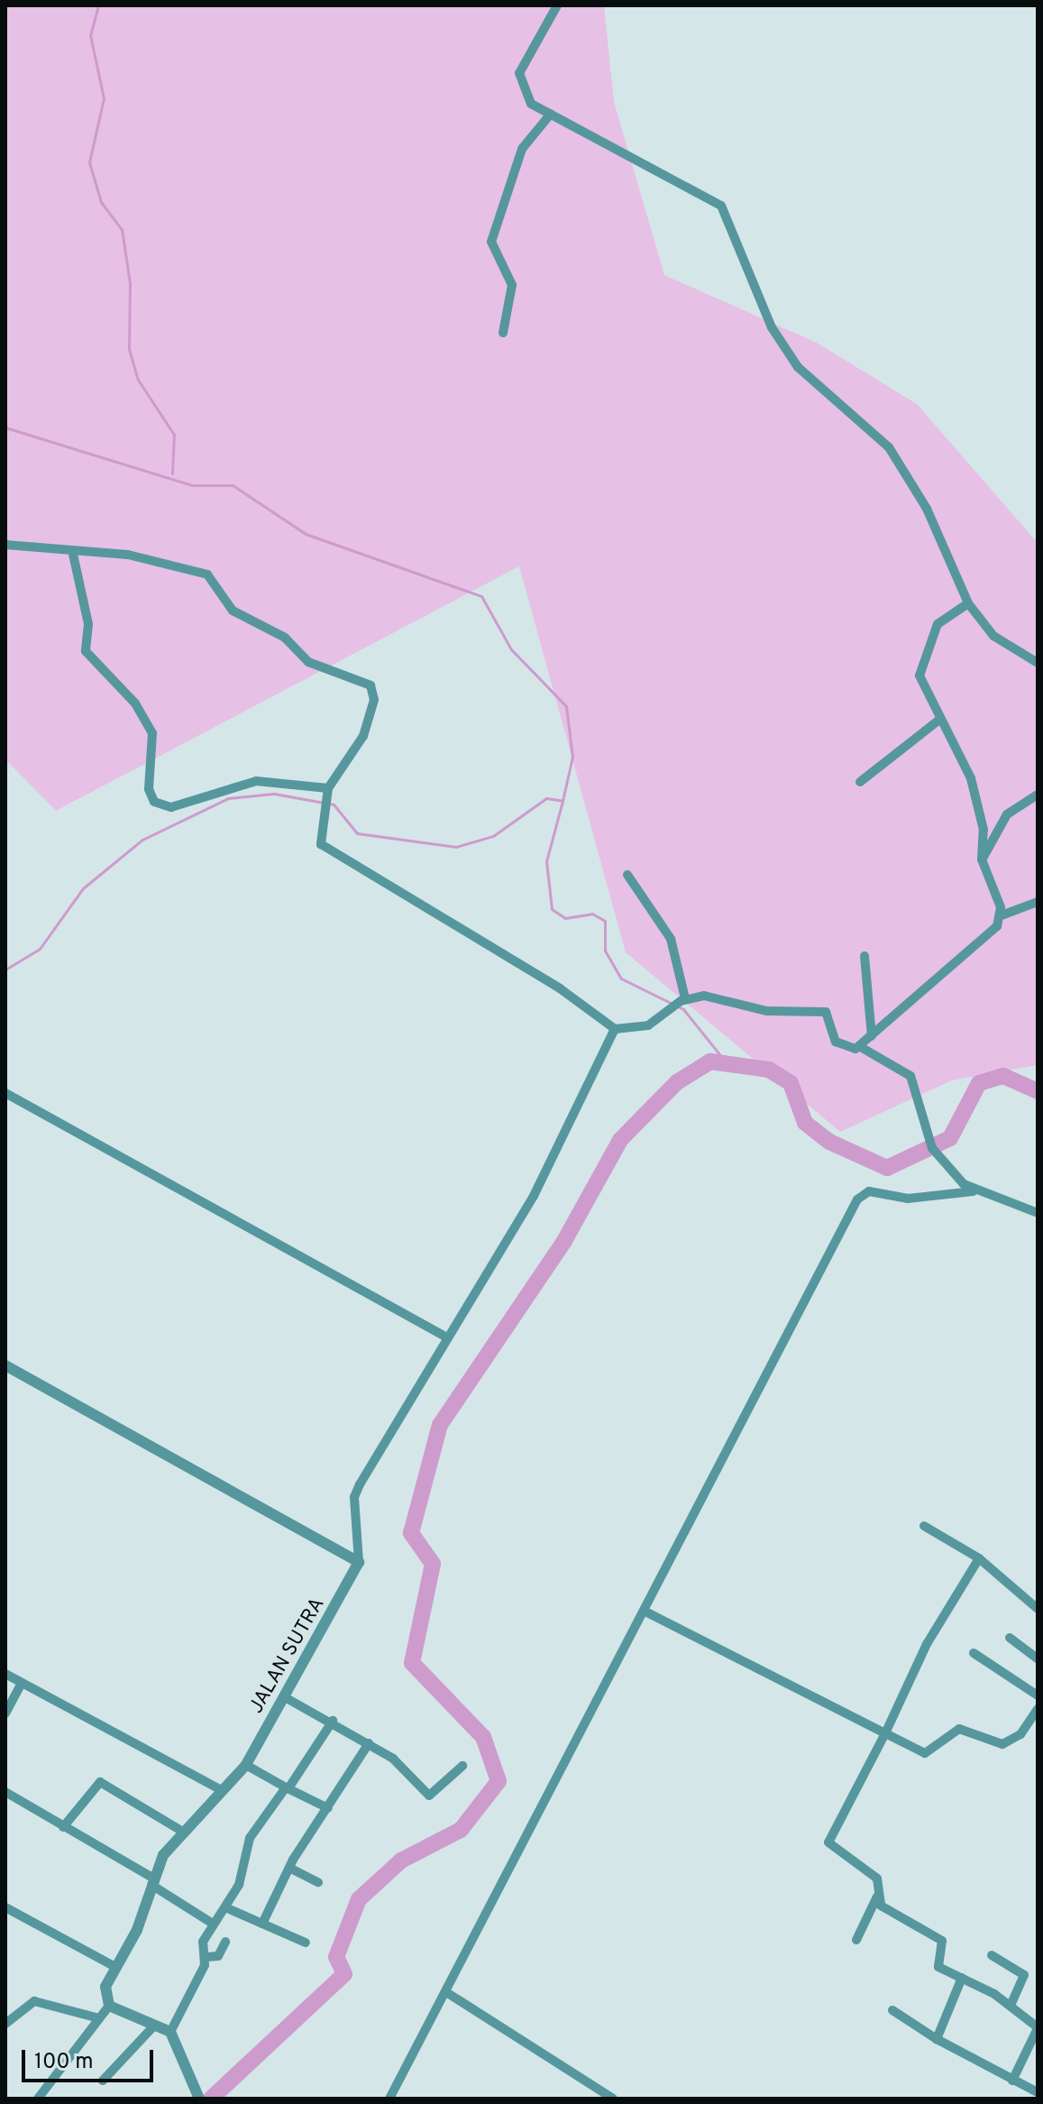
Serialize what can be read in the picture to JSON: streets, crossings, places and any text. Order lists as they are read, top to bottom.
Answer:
{
  "streets": {
    "street": ["JALAN SUTRA"]
  },
  "scale_bar": "100 m"
}
